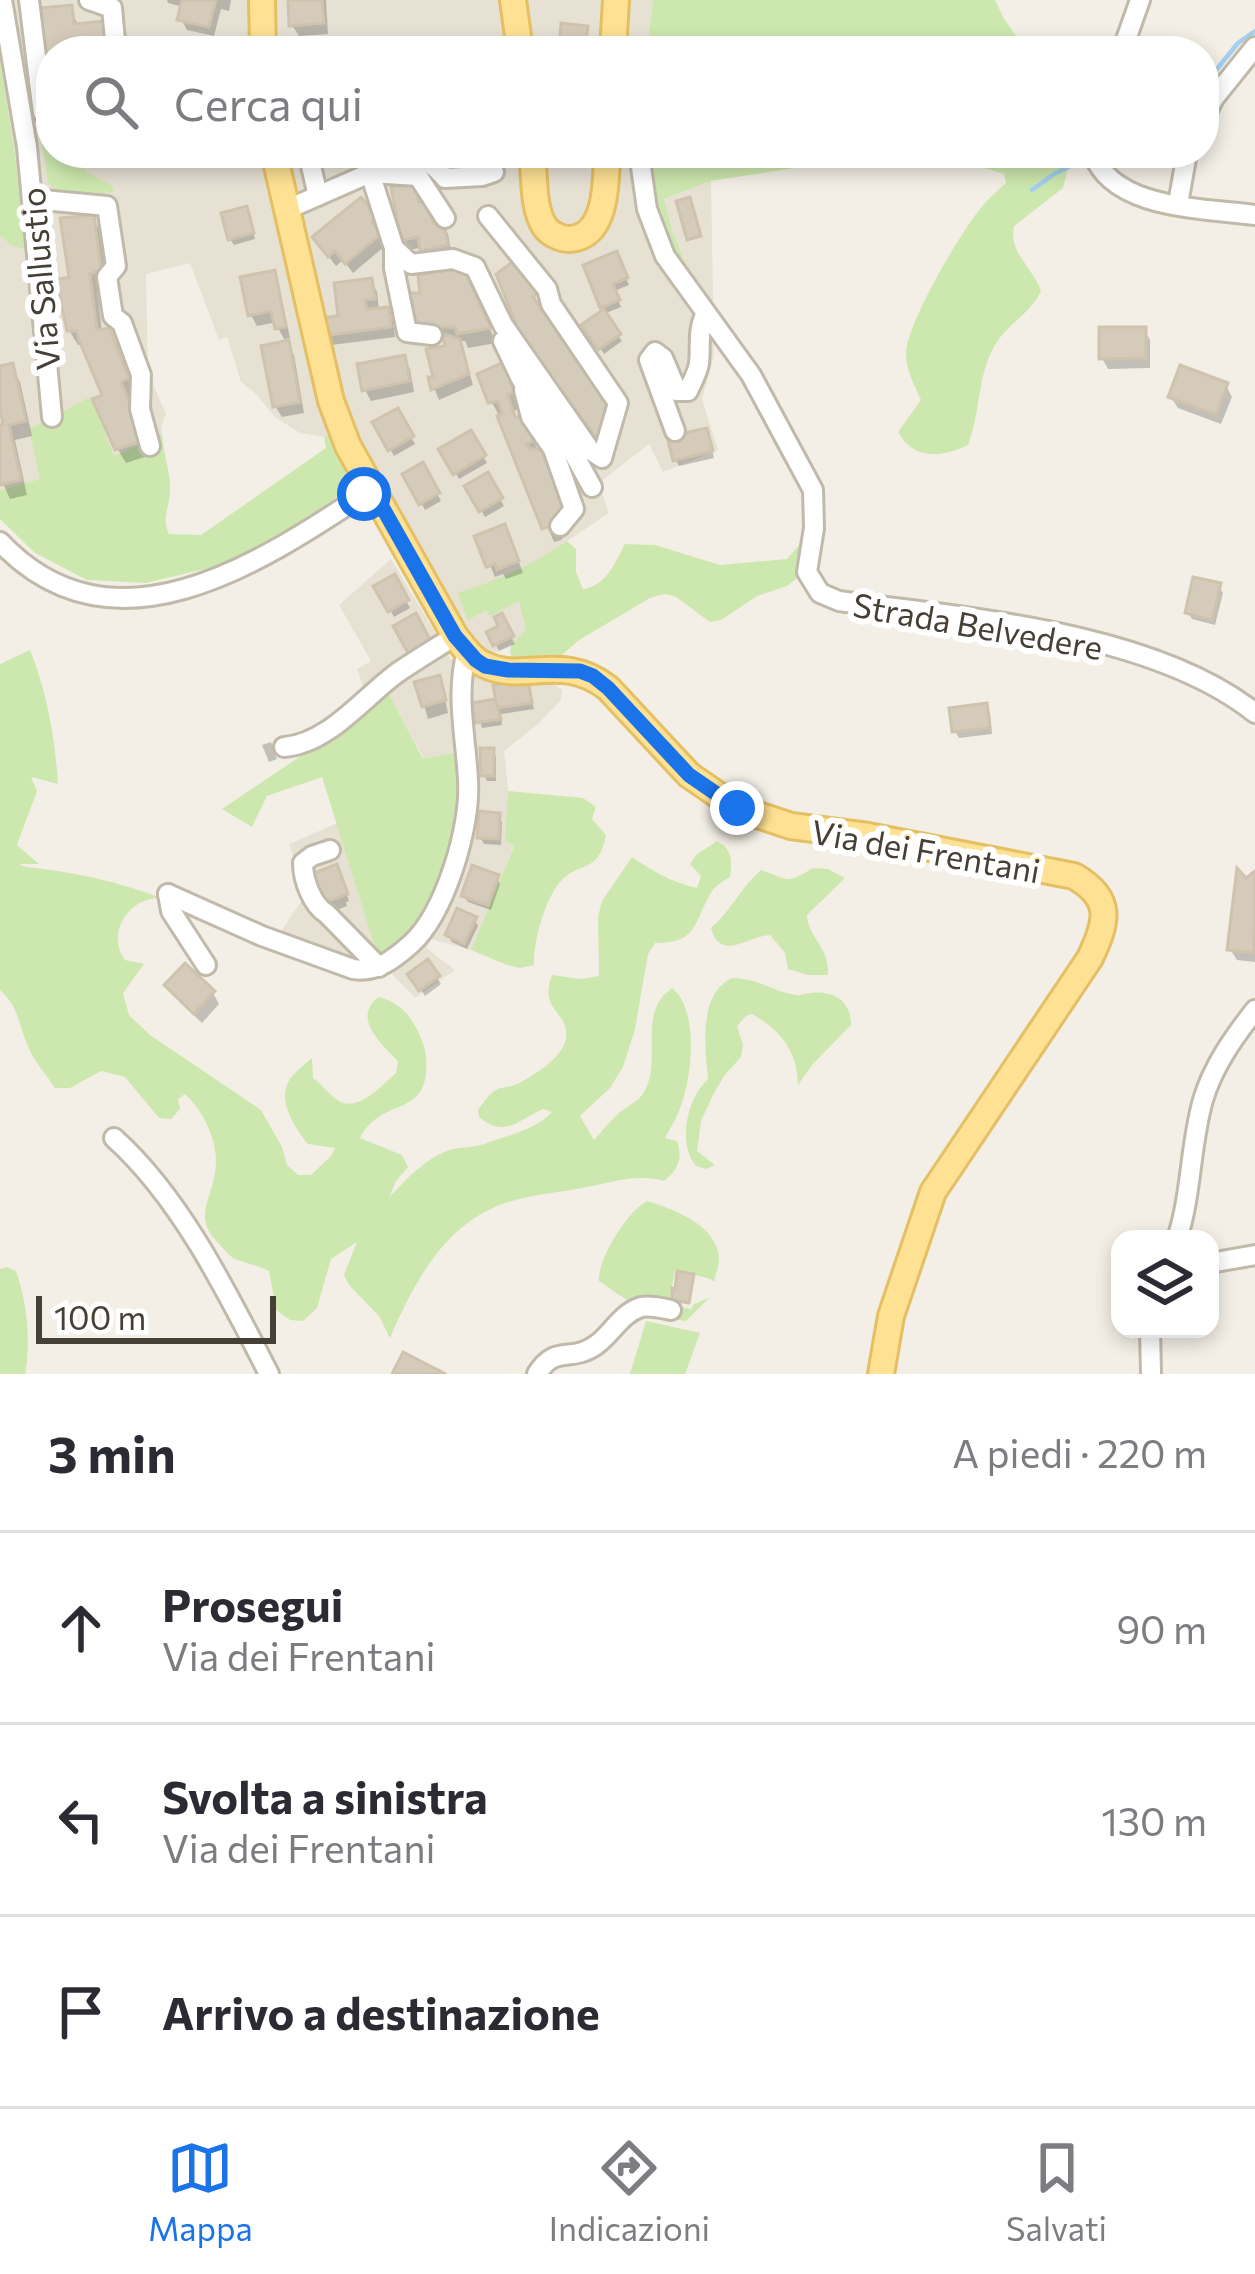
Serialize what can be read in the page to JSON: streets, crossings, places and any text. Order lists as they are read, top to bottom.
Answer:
{
  "streets": {
    "main road": ["Via dei Frentani"],
    "street": ["Via Sallustio", "Strada Belvedere"]
  },
  "scale_bar": "100 m",
  "page": {
    "search": "Cerca qui",
    "scale": "100 m",
    "heading": ["3 min", "A piedi · 220 m"],
    "list": [
      ["Prosegui", "Via dei Frentani", "90 m"],
      ["Svolta a sinistra", "Via dei Frentani", "130 m"],
      "Arrivo a destinazione"
    ],
    "nav": ["Mappa", "Indicazioni", "Salvati"]
  }
}
